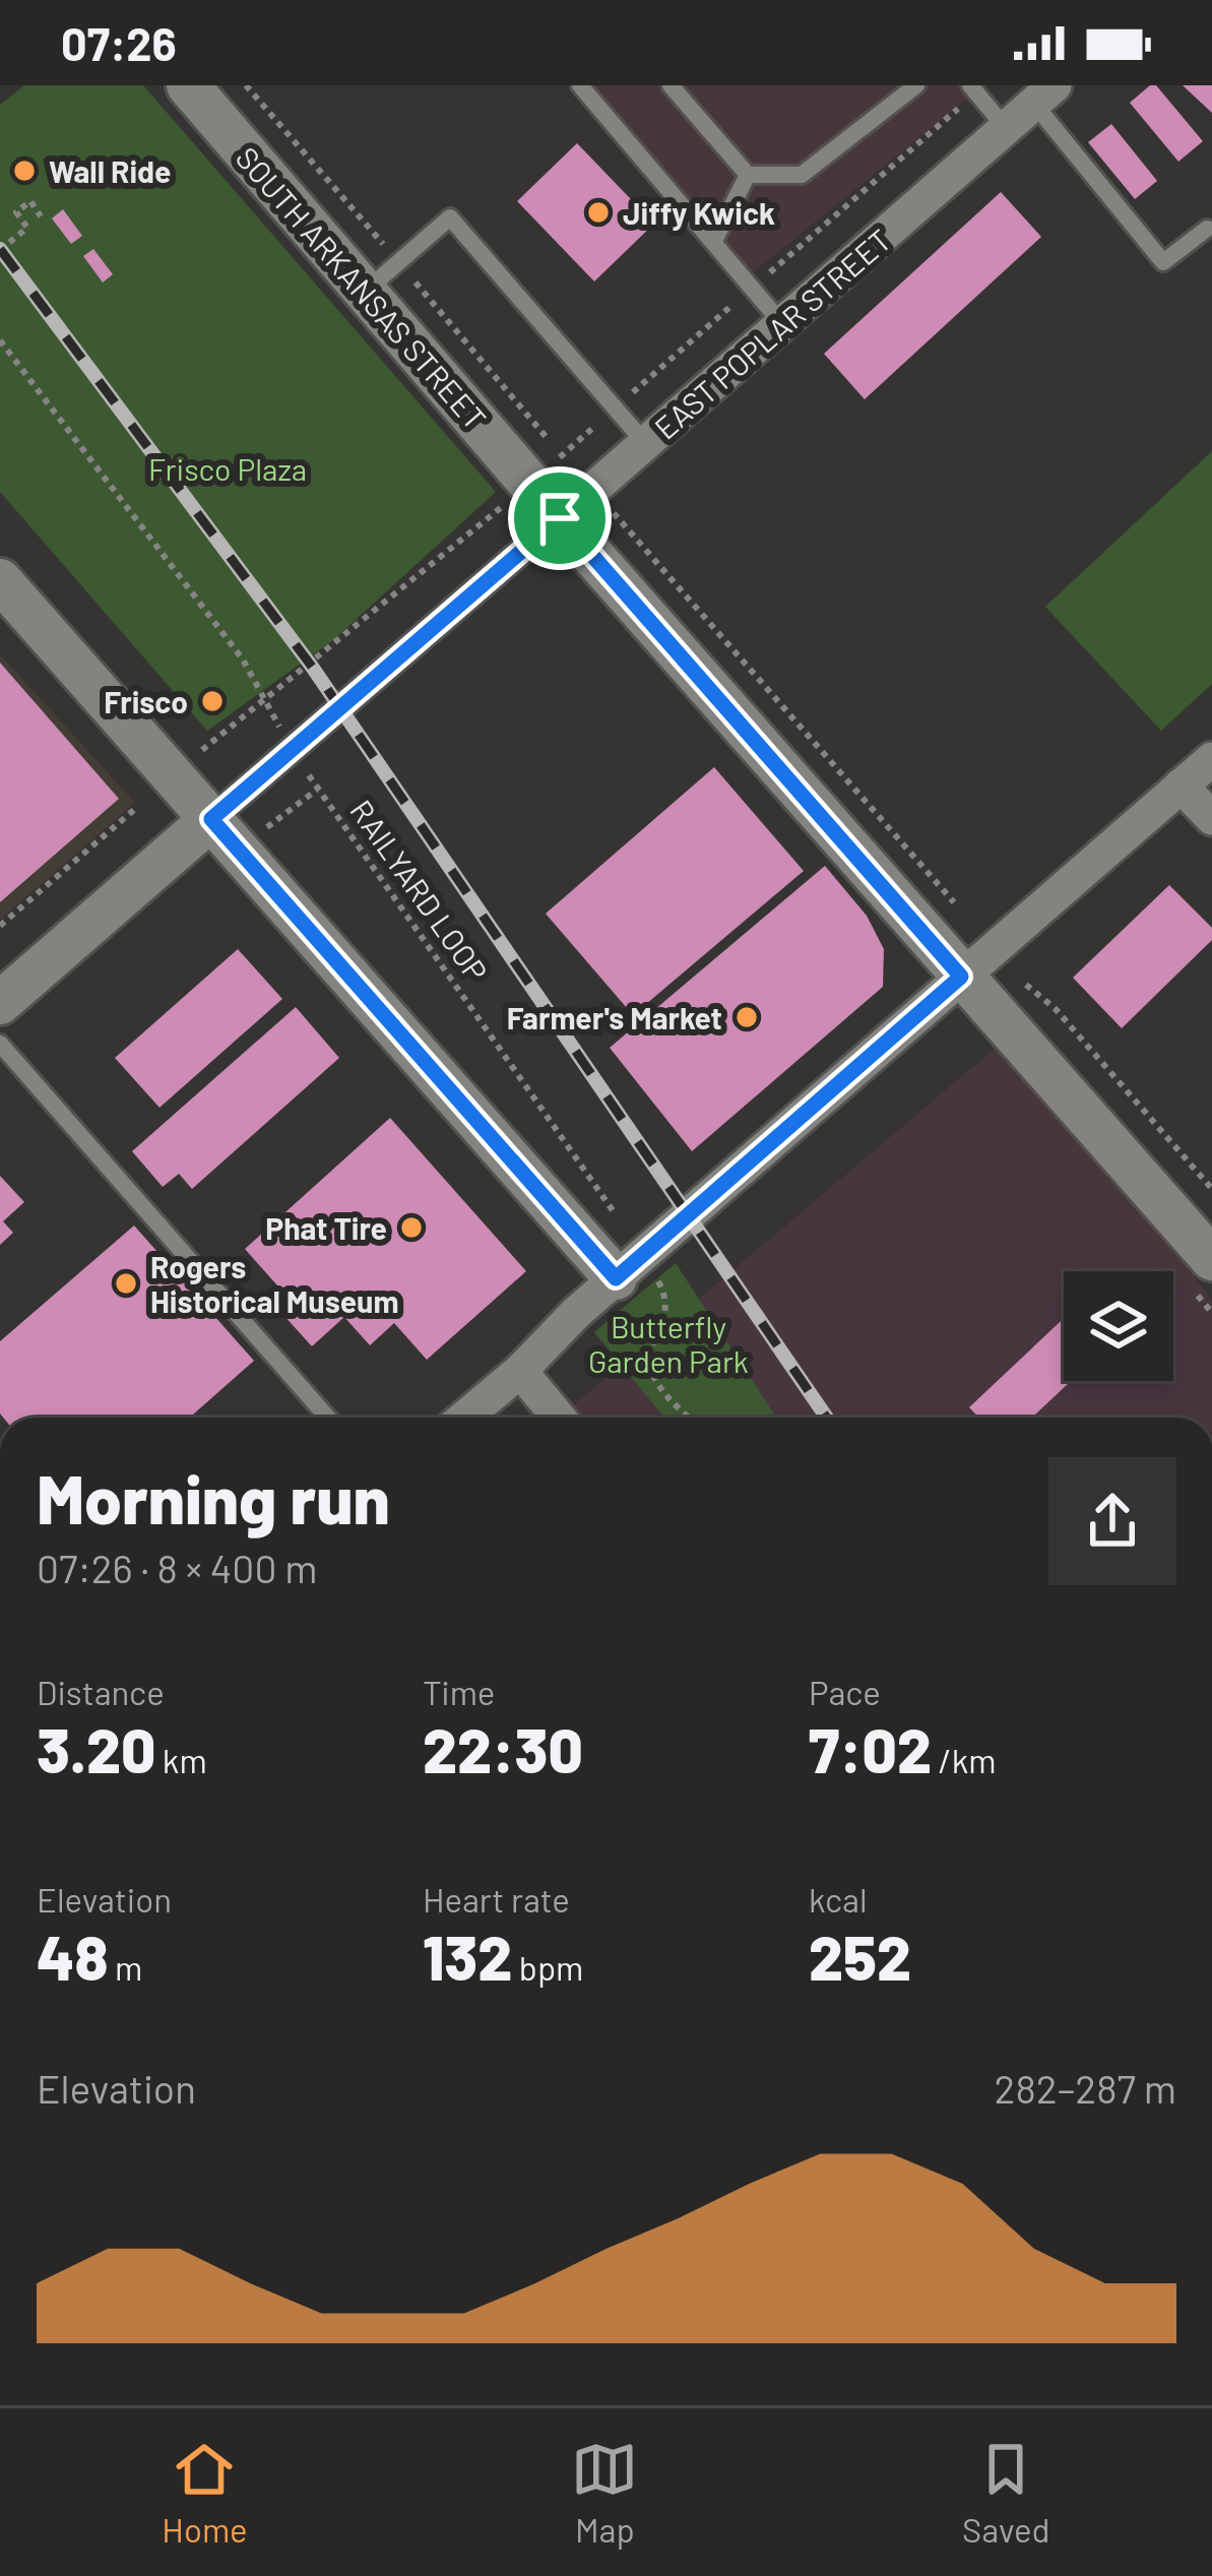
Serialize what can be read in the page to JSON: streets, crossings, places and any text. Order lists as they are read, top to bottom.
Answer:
{
  "streets": {
    "street": ["SOUTH ARKANSAS STREET", "EAST POPLAR STREET"],
    "path": ["RAILYARD LOOP"]
  },
  "crossings": [
    ["SOUTH ARKANSAS STREET", "EAST POPLAR STREET"]
  ],
  "parks": ["Frisco Plaza", "Butterfly Garden Park"],
  "places": [
    "Wall Ride",
    "Jiffy Kwick",
    "Frisco",
    "Farmer's Market",
    "Phat Tire",
    "Rogers Historical Museum"
  ],
  "page": {
    "status": "07:26",
    "heading": ["Morning run", "07:26 · 8 × 400 m"],
    "stats": [
      ["Distance", "3.20 km"],
      ["Time", "22:30"],
      ["Pace", "7:02 /km"],
      ["Elevation", "48 m"],
      ["Heart rate", "132 bpm"],
      ["kcal", "252"]
    ],
    "chart": ["Elevation", "282–287 m"],
    "tabs": ["Home", "Map", "Saved"]
  }
}
